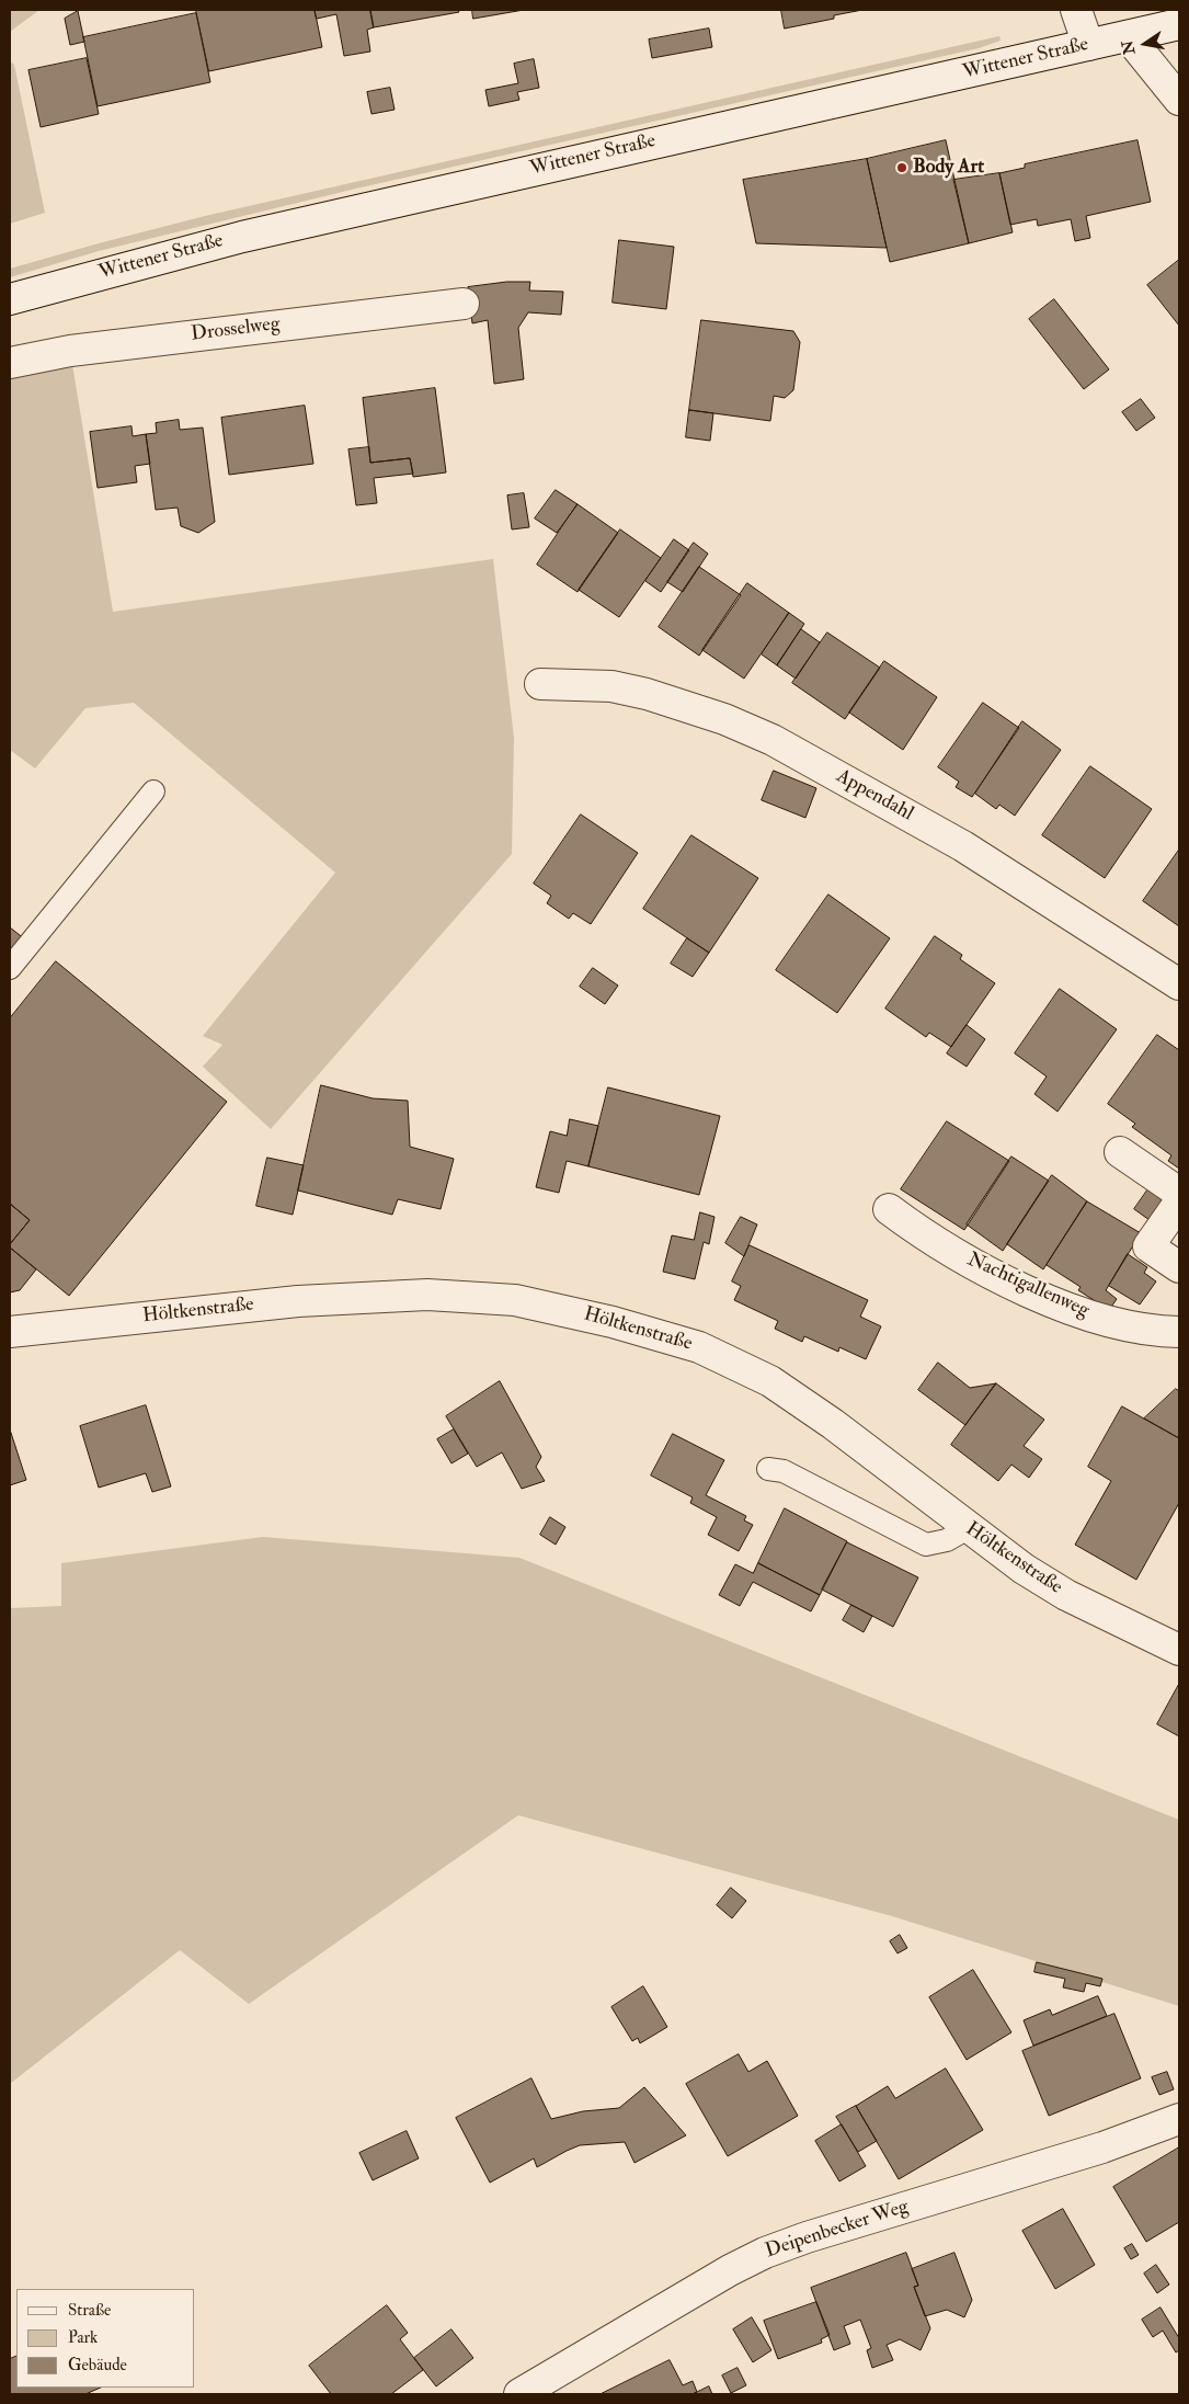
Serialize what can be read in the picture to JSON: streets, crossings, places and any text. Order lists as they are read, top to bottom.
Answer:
{
  "streets": {
    "street": [
      "Wittener Straße",
      "Drosselweg",
      "Appendahl",
      "Nachtigallenweg",
      "Höltkenstraße",
      "Deipenbecker Weg"
    ]
  },
  "places": ["Body Art"],
  "legend": ["Straße", "Park", "Gebäude"],
  "north": "left"
}
